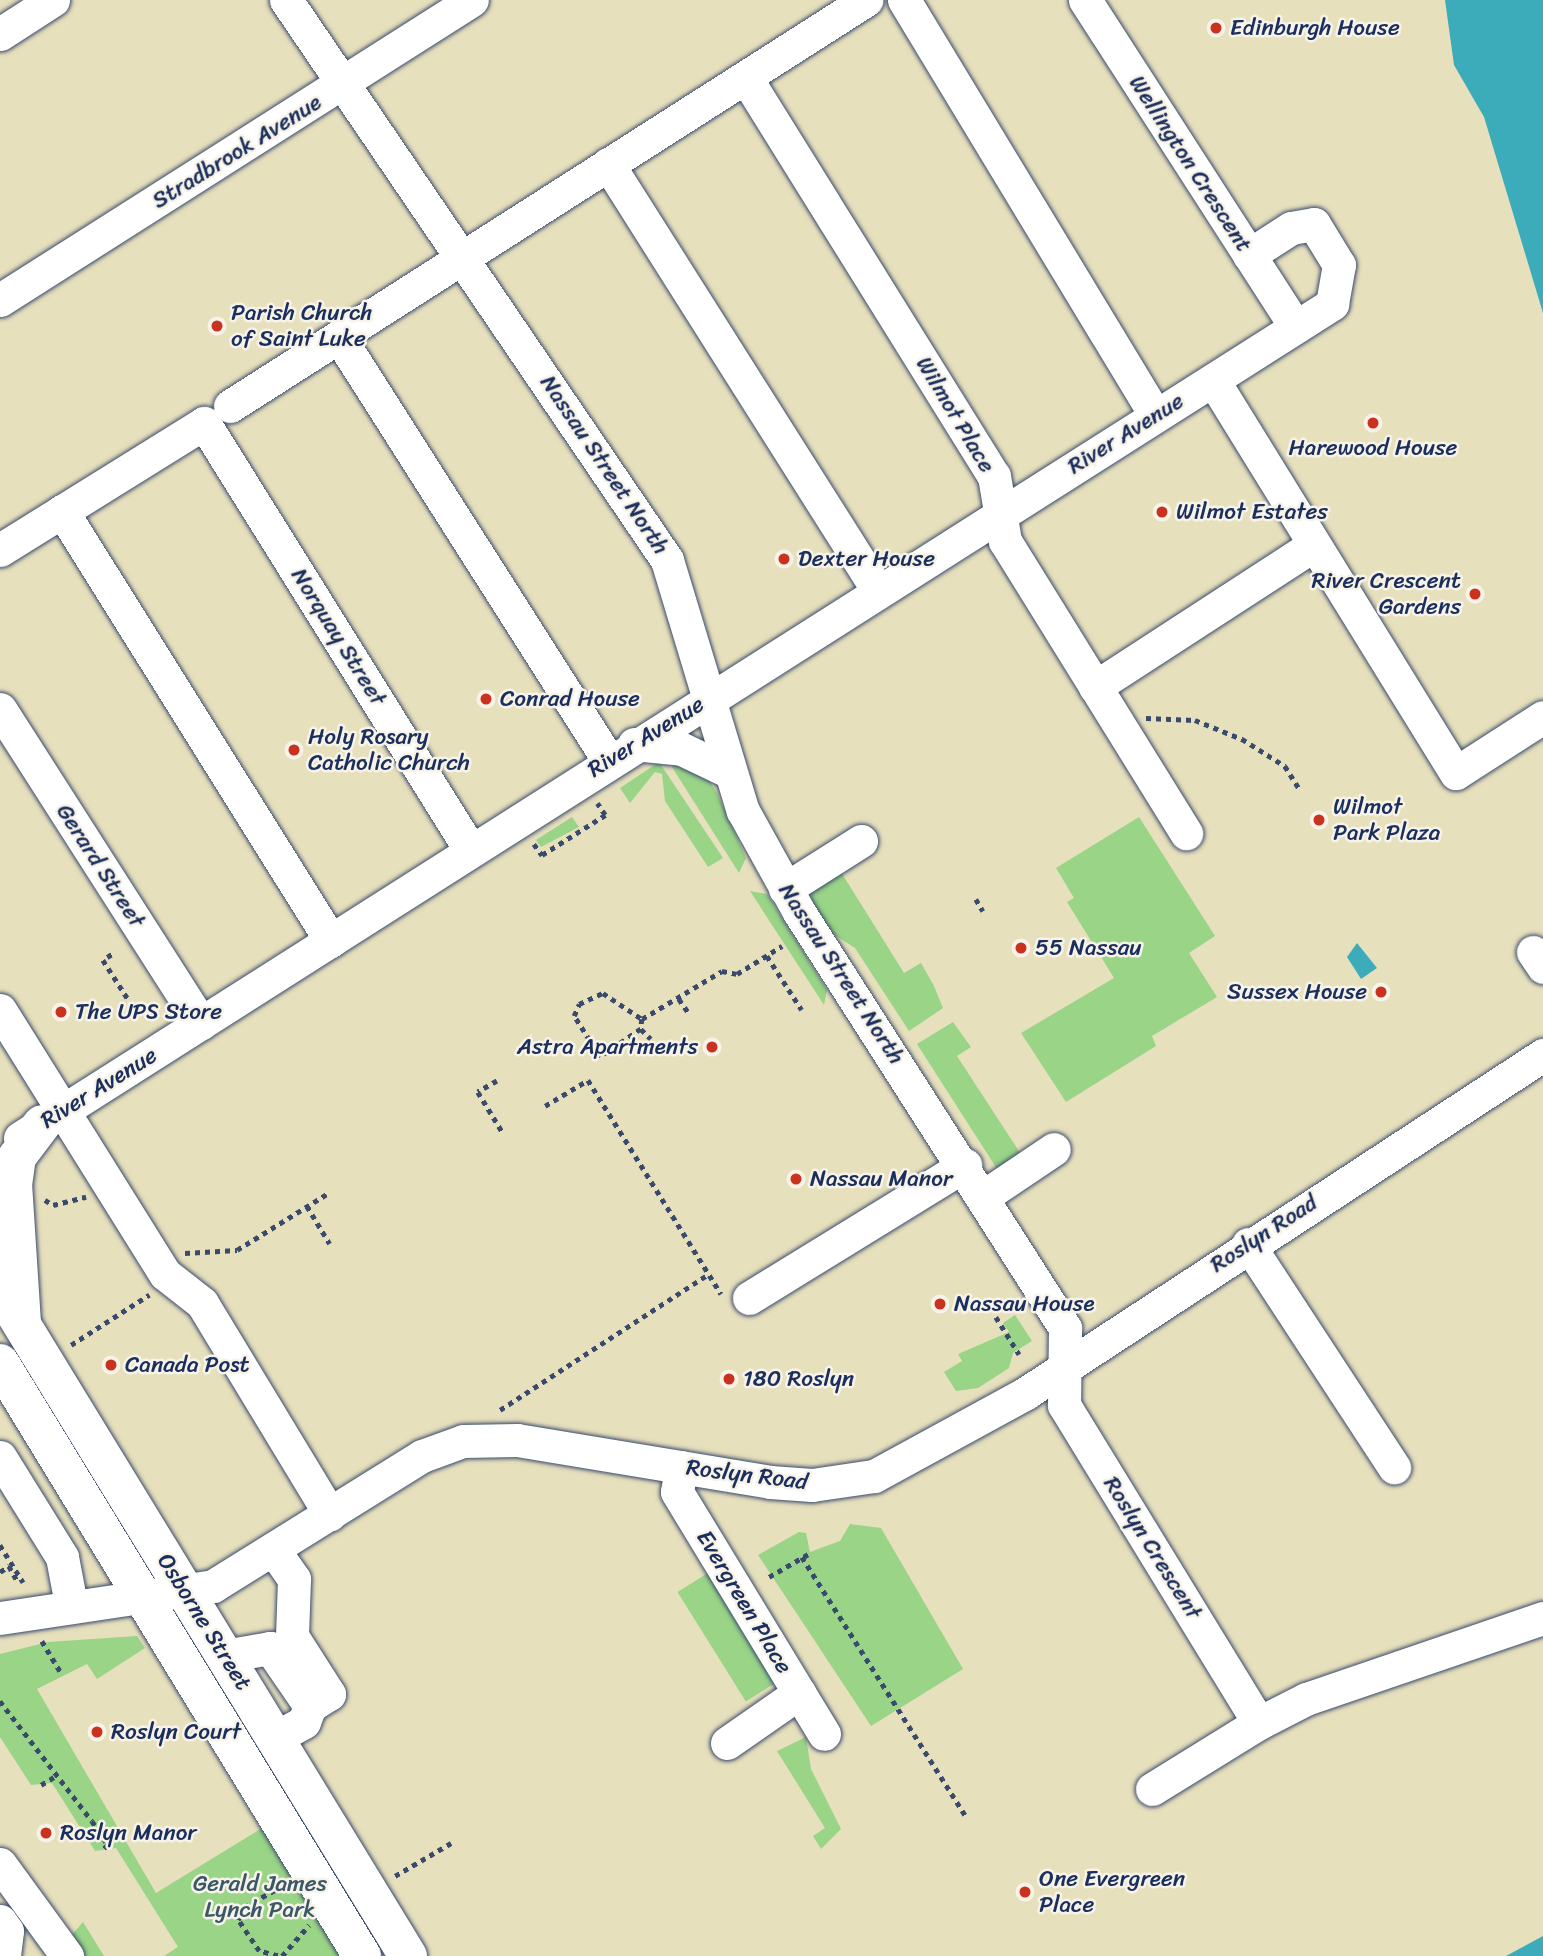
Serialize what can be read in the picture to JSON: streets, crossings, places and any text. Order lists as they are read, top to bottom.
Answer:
{
  "streets": {
    "main road": ["Osborne Street"],
    "street": [
      "Stradbrook Avenue",
      "Wellington Crescent",
      "Wilmot Place",
      "River Avenue",
      "Nassau Street North",
      "Norquay Street",
      "Gerard Street",
      "Roslyn Road",
      "Roslyn Crescent",
      "Evergreen Place"
    ]
  },
  "crossings": [
    ["Stradbrook Avenue", "Nassau Street North"],
    ["Wellington Crescent", "River Avenue"],
    ["Wilmot Place", "River Avenue"],
    ["River Avenue", "Nassau Street North"],
    ["River Avenue", "Norquay Street"],
    ["River Avenue", "Gerard Street"],
    ["Nassau Street North", "Roslyn Road"],
    ["Nassau Street North", "Roslyn Crescent"],
    ["Roslyn Road", "Roslyn Crescent"],
    ["Roslyn Road", "Evergreen Place"],
    ["Roslyn Road", "Osborne Street"]
  ],
  "parks": ["Gerald James Lynch Park"],
  "places": [
    "Edinburgh House",
    "Parish Church of Saint Luke",
    "Harewood House",
    "Wilmot Estates",
    "Dexter House",
    "River Crescent Gardens",
    "Conrad House",
    "Holy Rosary Catholic Church",
    "Wilmot Park Plaza",
    "55 Nassau",
    "Sussex House",
    "The UPS Store",
    "Astra Apartments",
    "Nassau Manor",
    "Nassau House",
    "Canada Post",
    "180 Roslyn",
    "Roslyn Court",
    "Roslyn Manor",
    "One Evergreen Place"
  ]
}
